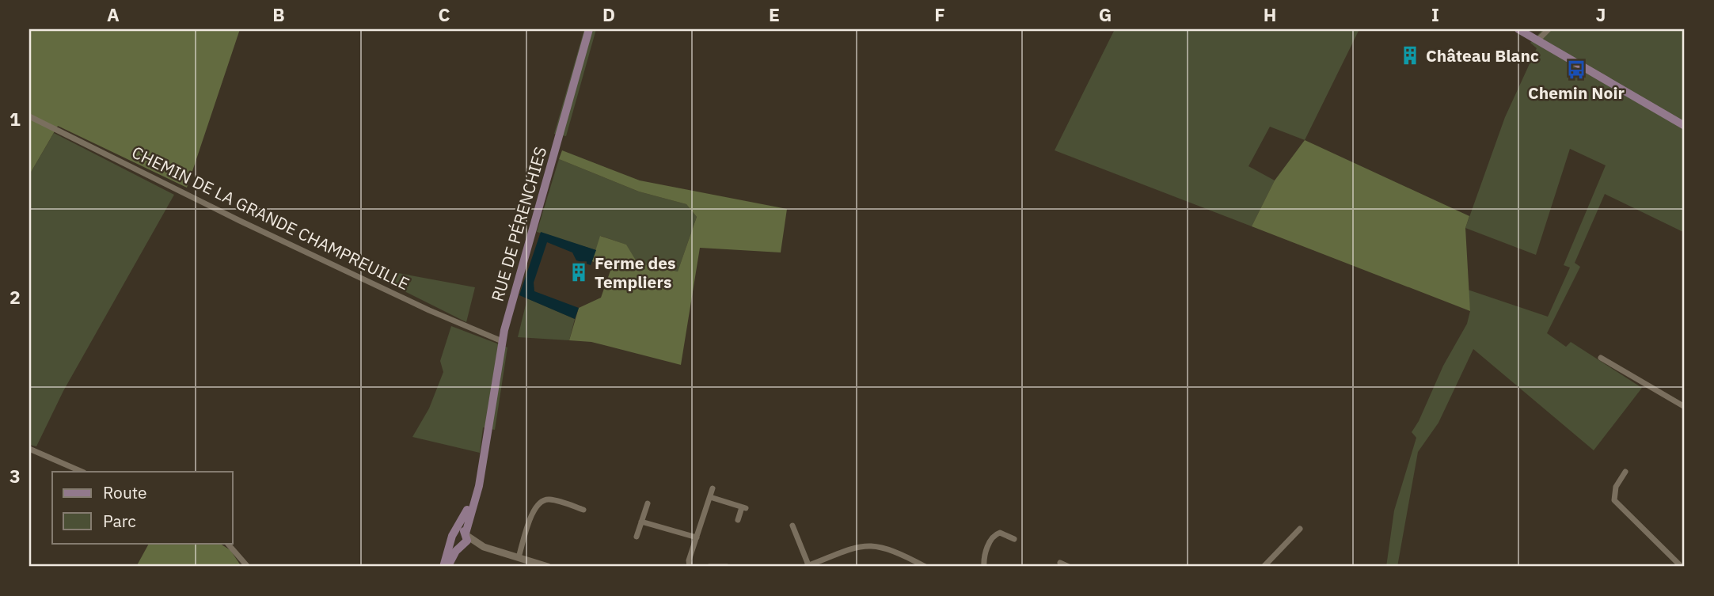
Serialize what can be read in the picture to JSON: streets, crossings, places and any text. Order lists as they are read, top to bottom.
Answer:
{
  "streets": {
    "main road": ["RUE DE PÉRENCHIES"],
    "street": ["CHEMIN DE LA GRANDE CHAMPREUILLE"]
  },
  "crossings": [
    ["CHEMIN DE LA GRANDE CHAMPREUILLE", "RUE DE PÉRENCHIES"]
  ],
  "places": {
    "building": ["Château Blanc", "Ferme des Templiers"],
    "bus stop": ["Chemin Noir"]
  },
  "legend": ["Route", "Parc"],
  "grid": {
    "columns": [
      "A",
      "B",
      "C",
      "D",
      "E",
      "F",
      "G",
      "H",
      "I",
      "J"
    ],
    "rows": ["1", "2", "3"]
  }
}
